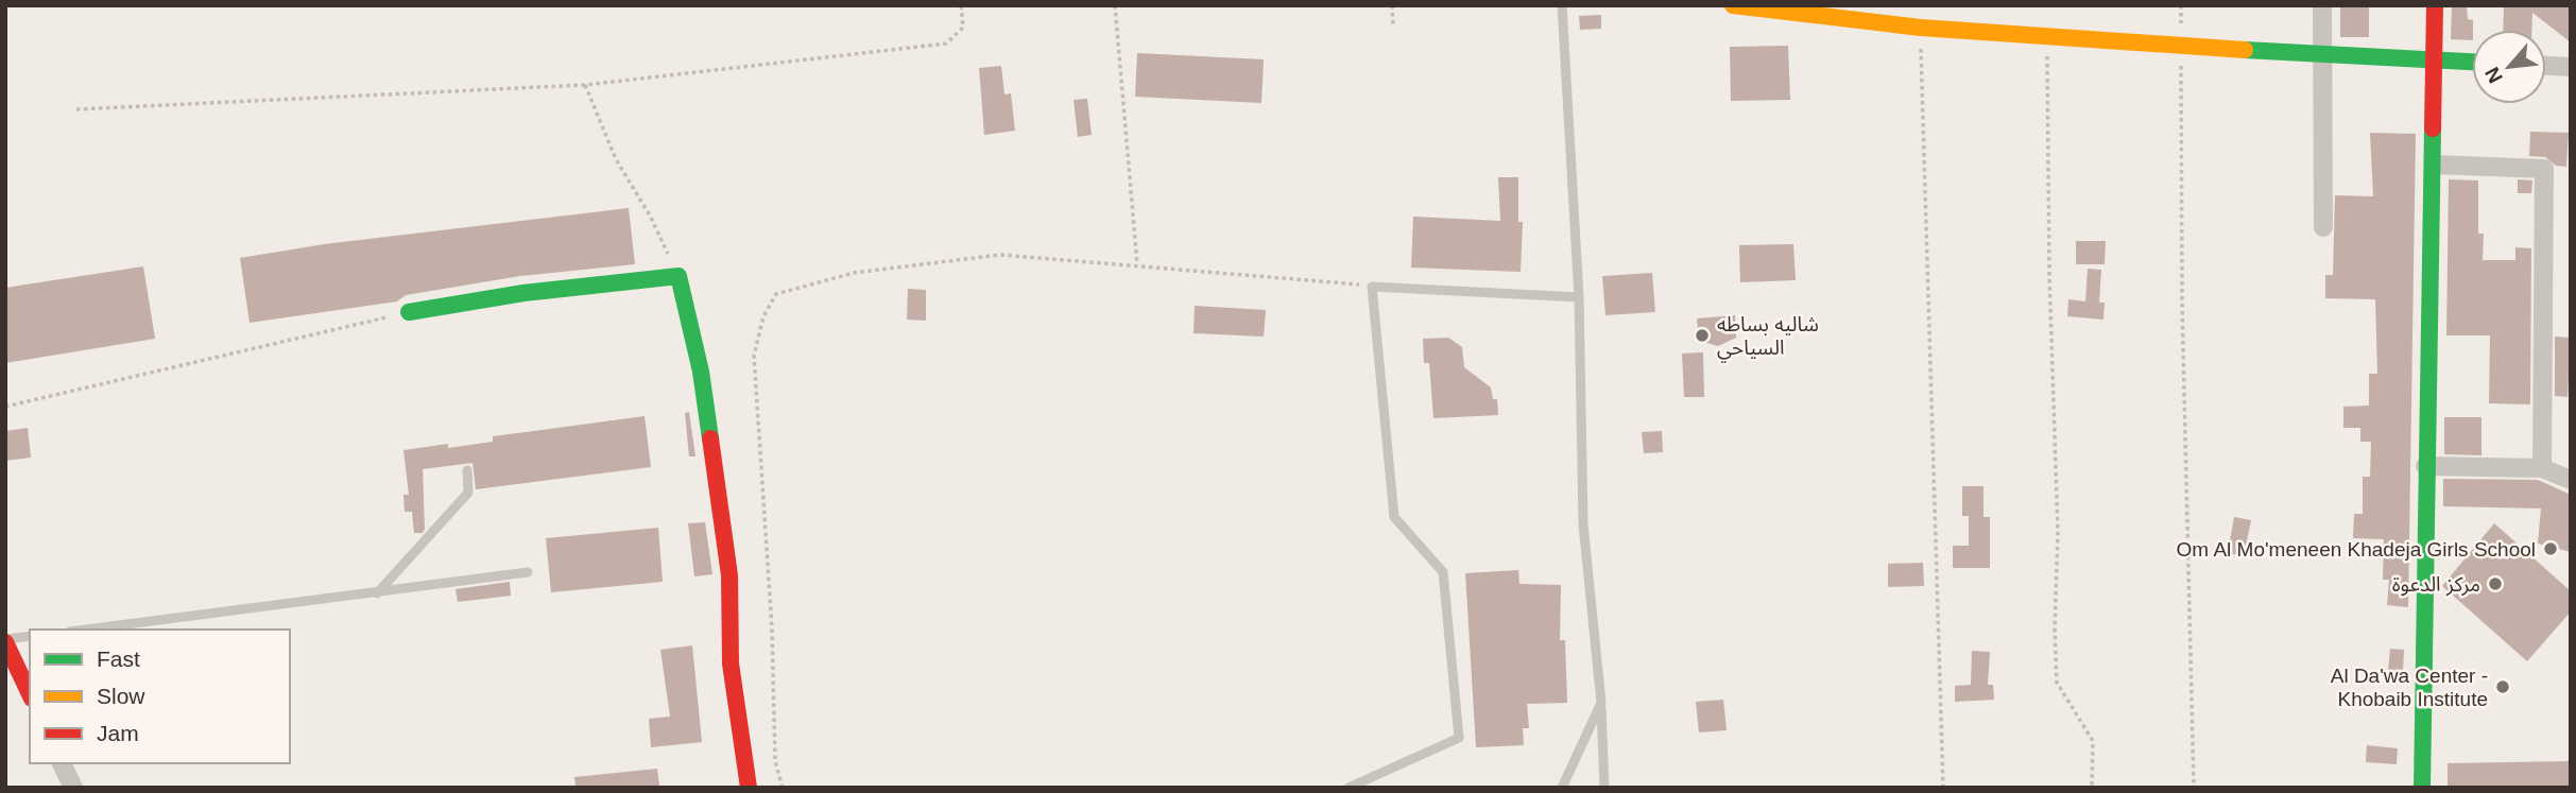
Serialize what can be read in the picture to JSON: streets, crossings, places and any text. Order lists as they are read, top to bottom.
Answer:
{
  "places": [
    "شاليه بساطه السياحي",
    "Om Al Mo'meneen Khadeja Girls School",
    "مركز الدعوة",
    "Al Da'wa Center - Khobaib Institute"
  ],
  "legend": ["Fast", "Slow", "Jam"],
  "north": "bottom left"
}
